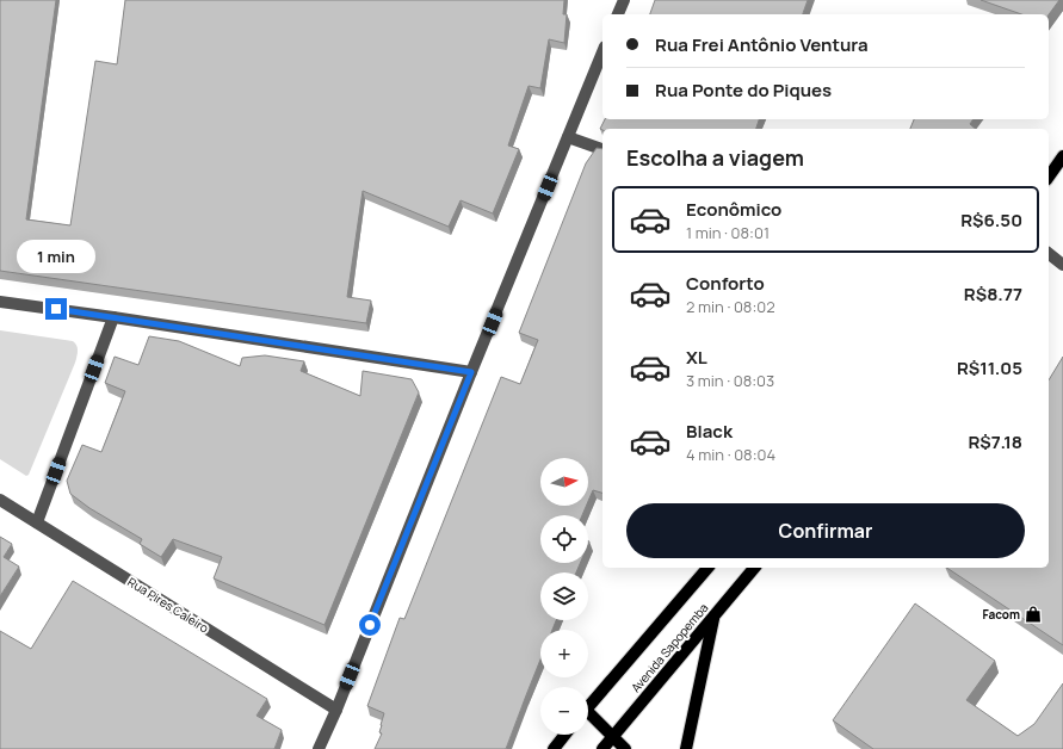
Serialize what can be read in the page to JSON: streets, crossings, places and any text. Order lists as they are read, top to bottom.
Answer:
{
  "streets": {
    "main road": ["Avenida Sapopemba"],
    "street": ["Rua Pires Caleiro"]
  },
  "places": {
    "shop": ["Facom"]
  },
  "north": "right",
  "page": {
    "banner": ["Rua Frei Antônio Ventura", "Rua Ponte do Piques"],
    "heading": "Escolha a viagem",
    "list": [
      {
        "name": "Econômico",
        "note": "1 min · 08:01",
        "value": "R$6.50"
      },
      {
        "name": "Conforto",
        "note": "2 min · 08:02",
        "value": "R$8.77"
      },
      {
        "name": "XL",
        "note": "3 min · 08:03",
        "value": "R$11.05"
      },
      {
        "name": "Black",
        "note": "4 min · 08:04",
        "value": "R$7.18"
      }
    ],
    "bubble": "1 min",
    "map_buttons": ["+", "−"],
    "buttons": "Confirmar"
  }
}
